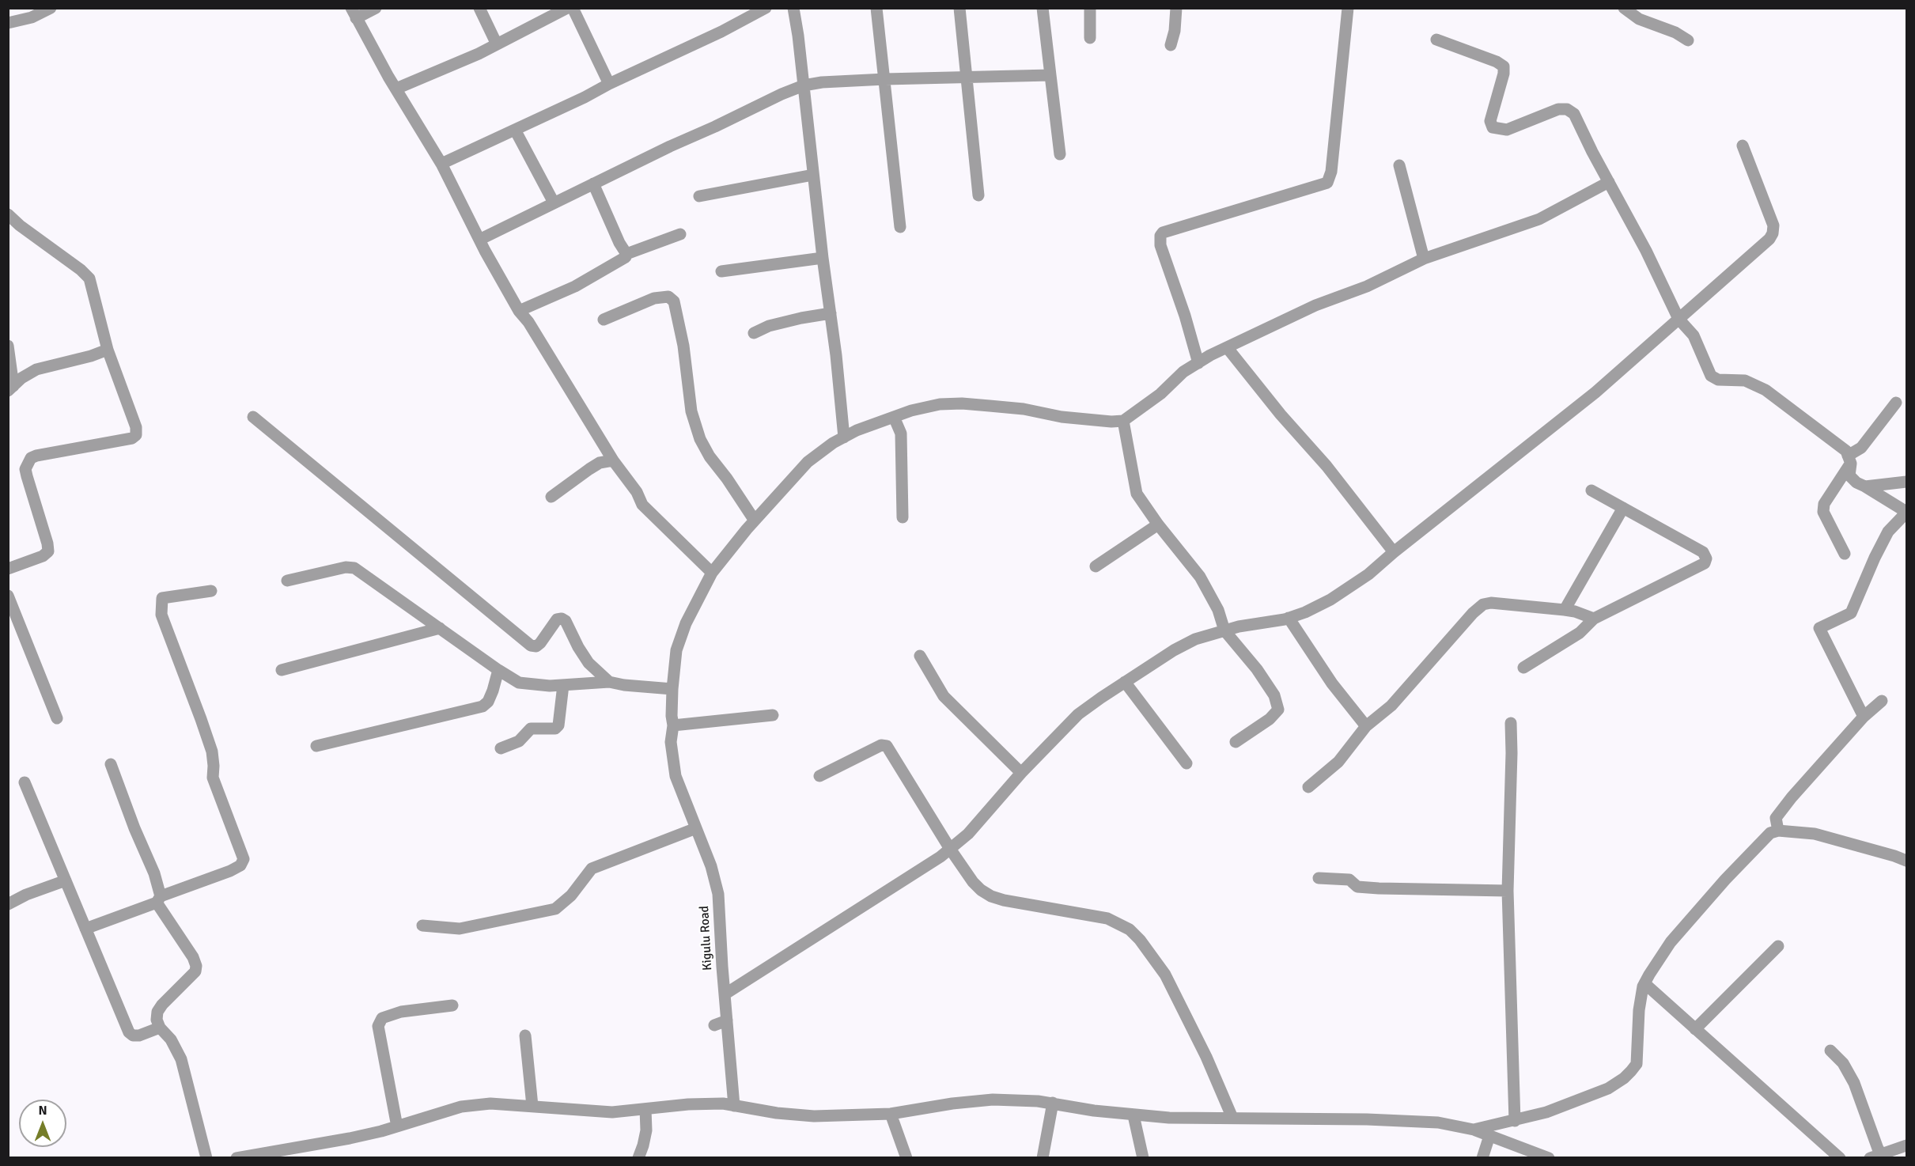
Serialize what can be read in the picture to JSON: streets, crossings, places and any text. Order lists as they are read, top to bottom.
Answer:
{
  "streets": {
    "street": ["Kigulu Road"]
  },
  "north": "top"
}
